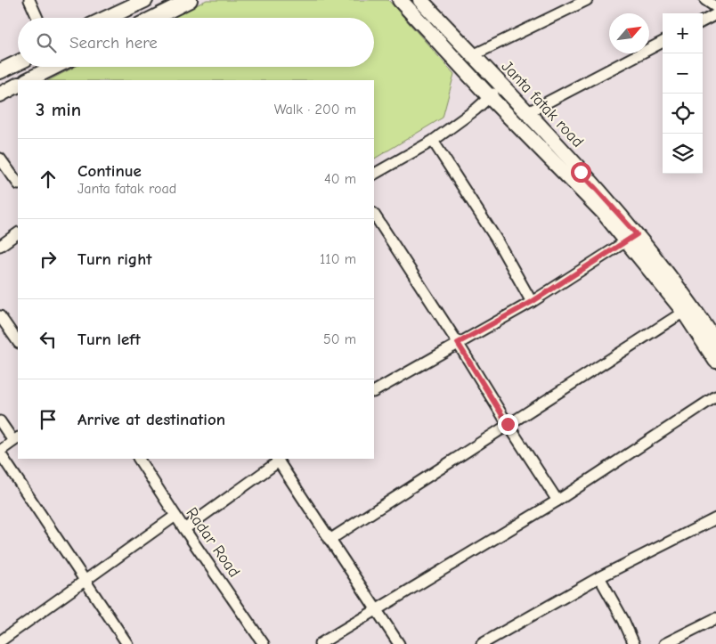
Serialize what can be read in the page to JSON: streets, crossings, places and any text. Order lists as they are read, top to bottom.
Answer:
{
  "streets": {
    "street": ["Janta fatak road", "Radar Road"]
  },
  "north": "top right",
  "page": {
    "map_buttons": ["+", "−"],
    "search": "Search here",
    "heading": ["3 min", "Walk · 200 m"],
    "list": [
      ["Continue", "Janta fatak road", "40 m"],
      ["Turn right", "110 m"],
      ["Turn left", "50 m"],
      "Arrive at destination"
    ]
  }
}
